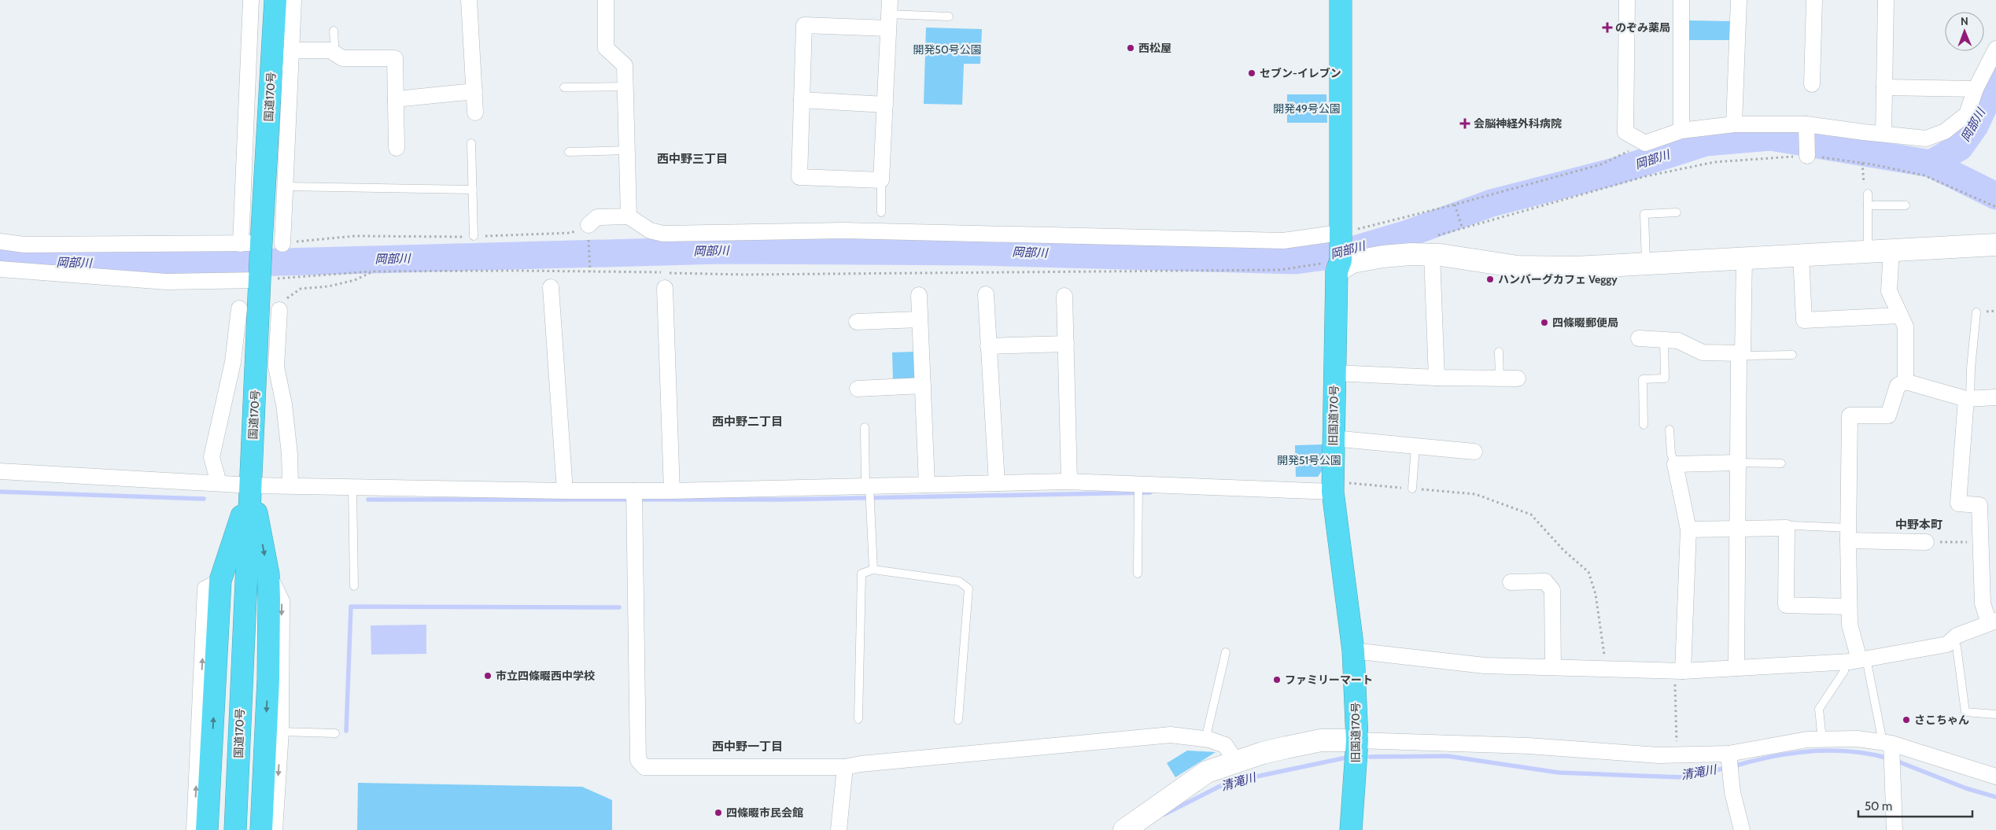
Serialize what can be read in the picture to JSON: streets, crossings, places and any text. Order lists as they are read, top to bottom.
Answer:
{
  "streets": {
    "highway": ["国道170号", "旧国道170号"]
  },
  "districts": [
    "西中野三丁目",
    "西中野二丁目",
    "中野本町",
    "西中野一丁目"
  ],
  "water": ["岡部川", "清滝川"],
  "parks": ["開発50号公園", "開発49号公園", "開発51号公園"],
  "places": {
    "health": ["のぞみ薬局", "会脳神経外科病院"],
    "other": [
      "西松屋",
      "セブン-イレブン",
      "ハンバーグカフェ Veggy",
      "四條畷郵便局",
      "市立四條畷西中学校",
      "ファミリーマート",
      "さこちゃん",
      "四條畷市民会館"
    ]
  },
  "scale_bar": "50 m",
  "north": "top"
}
